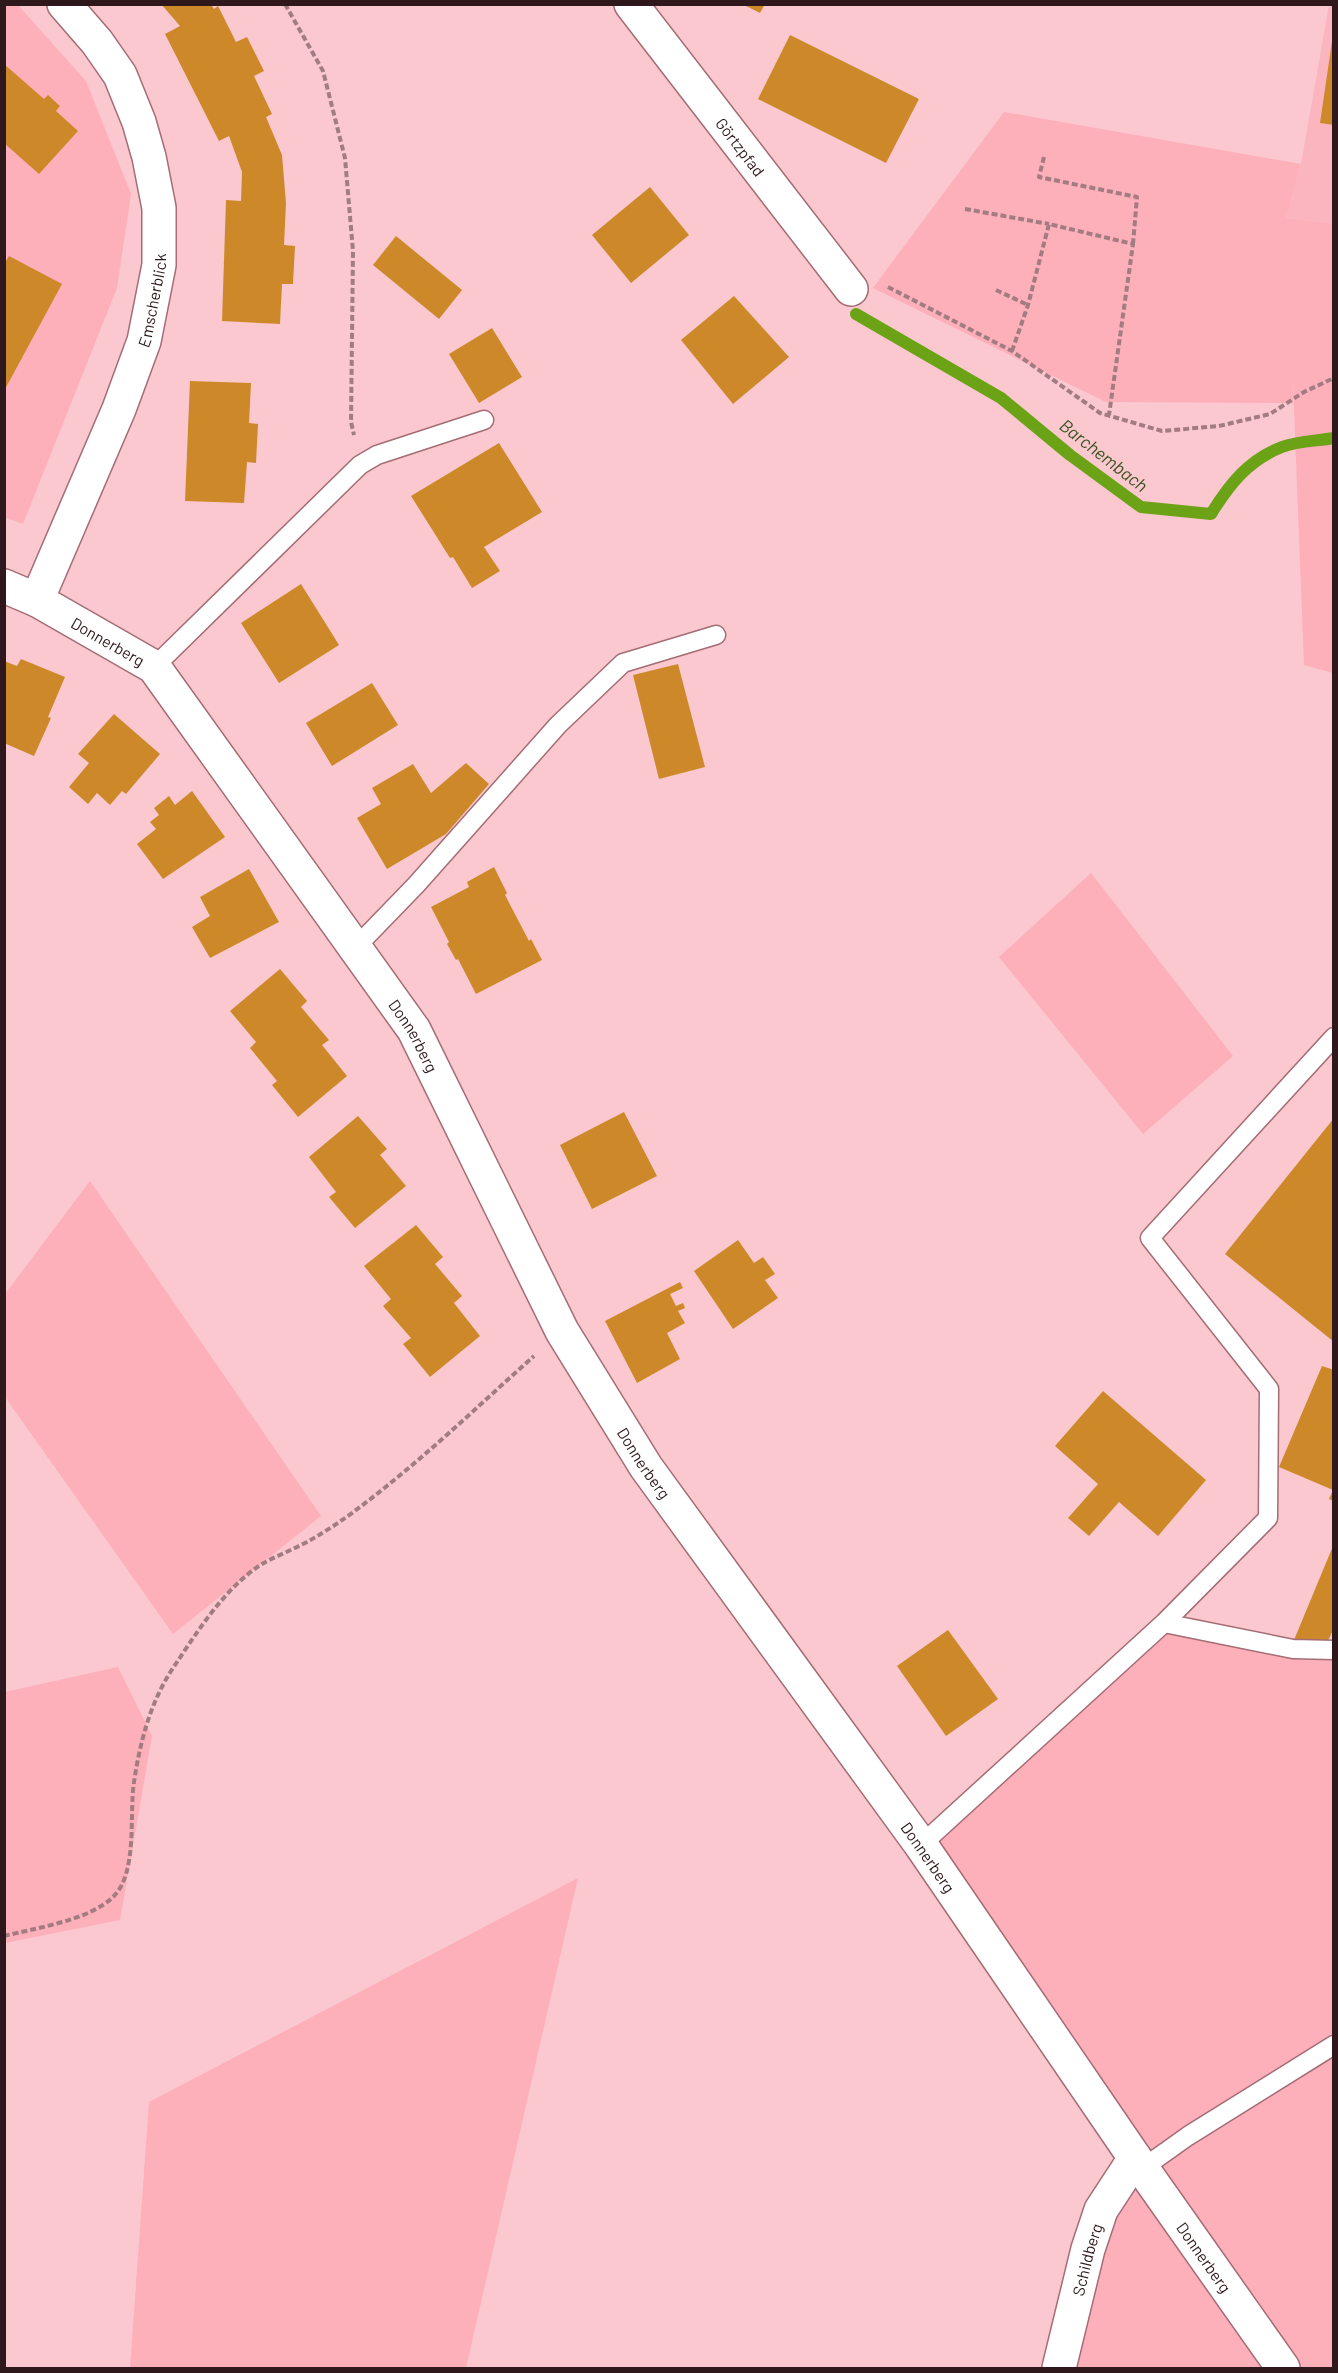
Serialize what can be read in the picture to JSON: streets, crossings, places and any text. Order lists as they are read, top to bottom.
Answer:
{
  "streets": {
    "street": [
      "Görtzpfad",
      "Emscherblick",
      "Donnerberg",
      "Schildberg"
    ]
  },
  "crossings": [
    ["Emscherblick", "Donnerberg"],
    ["Donnerberg", "Schildberg"]
  ],
  "water": ["Barchembach"]
}
